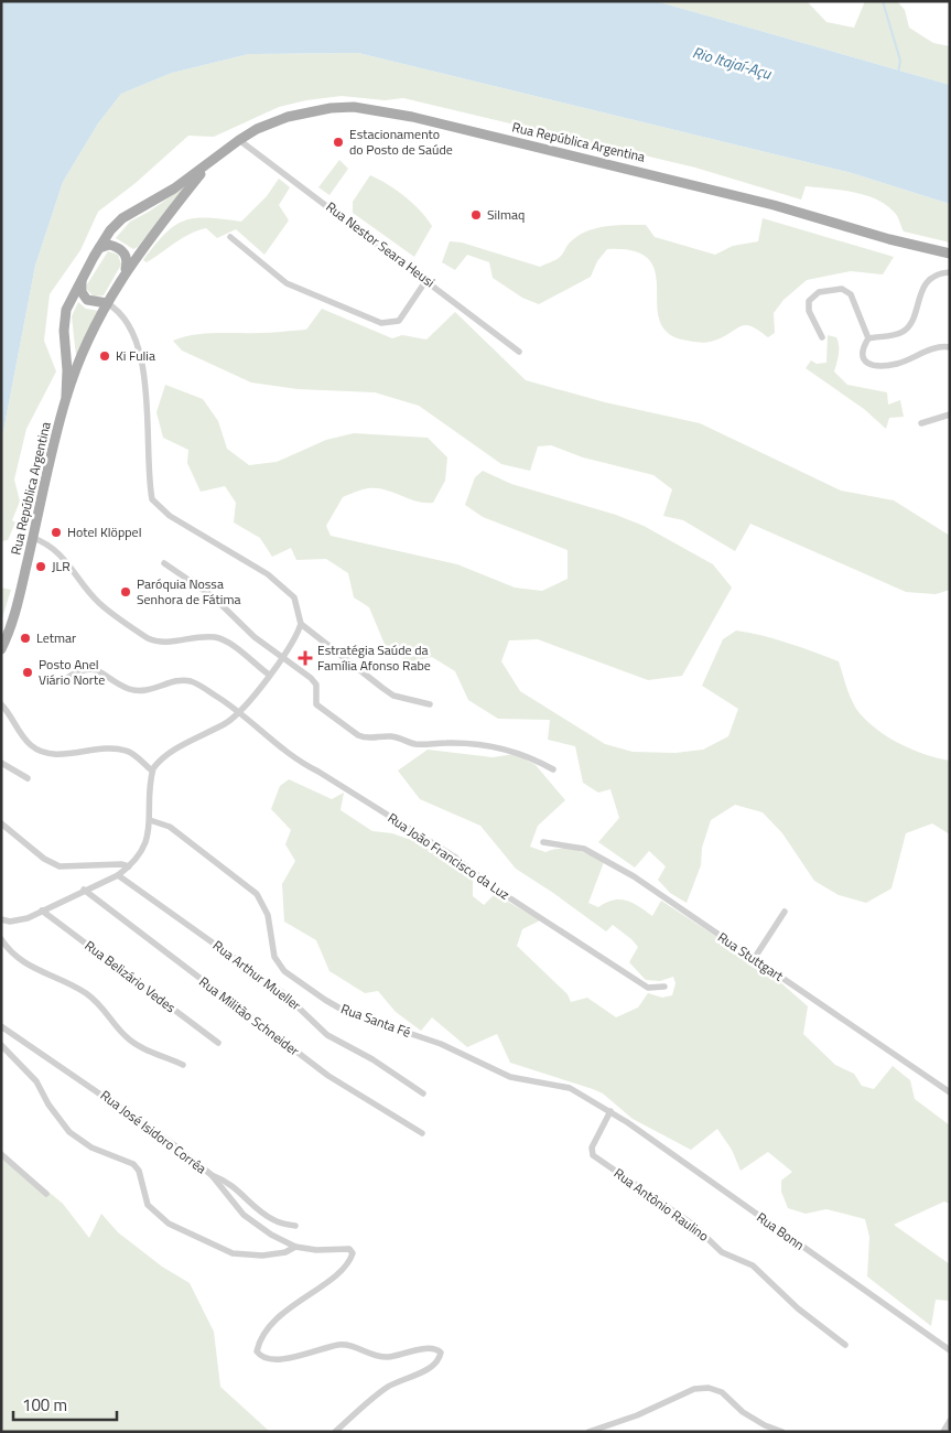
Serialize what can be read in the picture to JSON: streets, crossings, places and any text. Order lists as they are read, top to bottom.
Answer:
{
  "streets": {
    "main road": ["Rua República Argentina"],
    "street": [
      "Rua Nestor Seara Heusi",
      "Rua João Francisco da Luz",
      "Rua Stuttgart",
      "Rua Arthur Mueller",
      "Rua Belizário Vedes",
      "Rua Militão Schneider",
      "Rua Santa Fé",
      "Rua José Isidoro Corrêa",
      "Rua Antônio Raulino",
      "Rua Bonn"
    ]
  },
  "crossings": [
    ["Rua República Argentina", "Rua Nestor Seara Heusi"],
    ["Rua Santa Fé", "Rua Antônio Raulino"],
    ["Rua Santa Fé", "Rua Bonn"],
    ["Rua Antônio Raulino", "Rua Bonn"]
  ],
  "water": ["Rio Itajaí-Açu"],
  "places": {
    "other": [
      "Estacionamento do Posto de Saúde",
      "Silmaq",
      "Ki Fulia",
      "Hotel Klöppel",
      "JLR",
      "Paróquia Nossa Senhora de Fátima",
      "Letmar",
      "Posto Anel Viário Norte"
    ],
    "health": ["Estratégia Saúde da Família Afonso Rabe"]
  },
  "scale_bar": "100 m"
}
